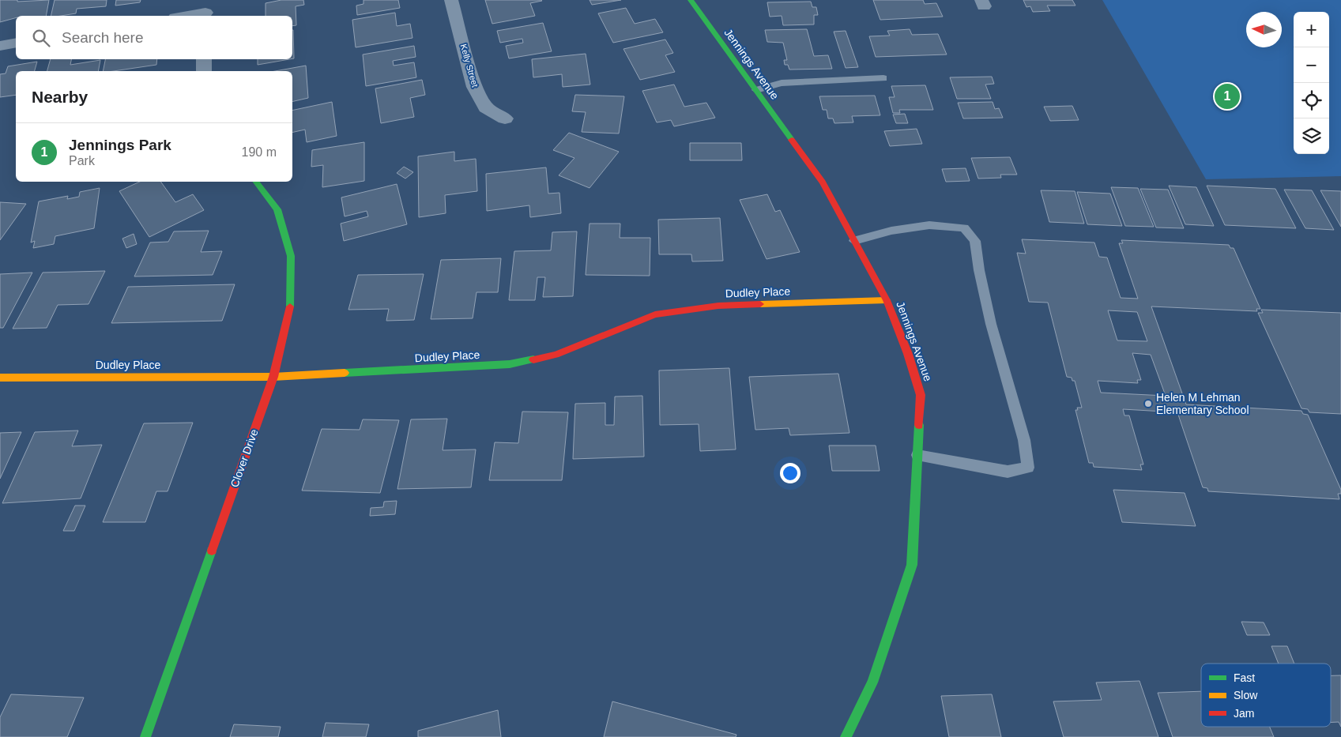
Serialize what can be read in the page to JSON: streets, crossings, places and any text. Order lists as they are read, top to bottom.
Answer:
{
  "streets": {
    "street": [
      "Jennings Avenue",
      "Kelly Street",
      "Dudley Place",
      "Clover Drive"
    ]
  },
  "crossings": [
    ["Jennings Avenue", "Dudley Place"],
    ["Dudley Place", "Clover Drive"]
  ],
  "places": ["Helen M Lehman Elementary School"],
  "legend": ["Fast", "Slow", "Jam"],
  "north": "left",
  "page": {
    "map_buttons": ["+", "−"],
    "search": "Search here",
    "heading": "Nearby",
    "pins": "1",
    "list": [
      {
        "mark": "1",
        "name": "Jennings Park",
        "note": "Park",
        "value": "190 m"
      }
    ]
  }
}
